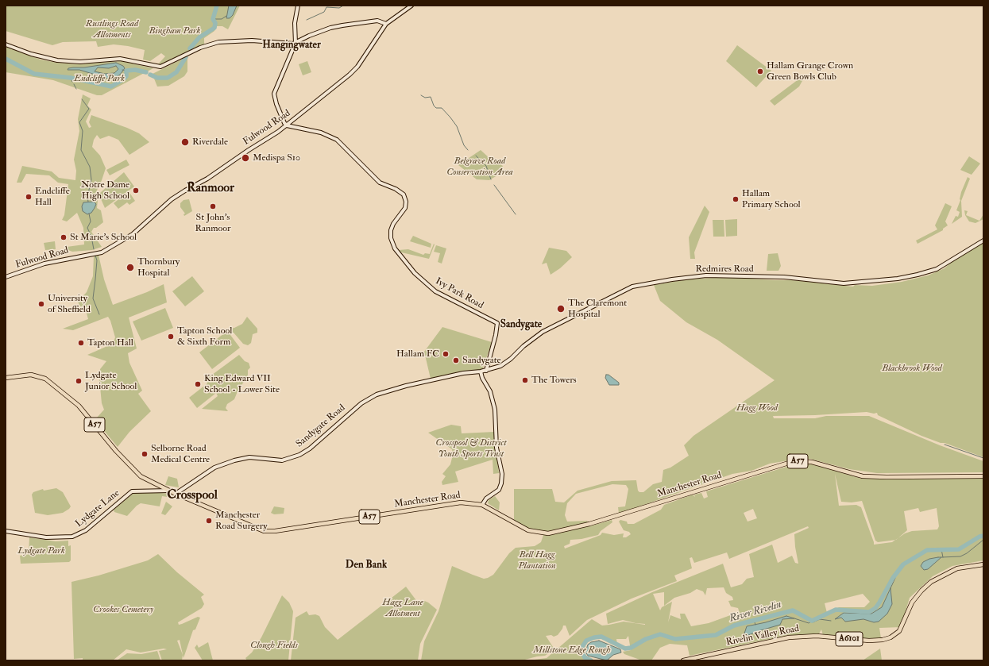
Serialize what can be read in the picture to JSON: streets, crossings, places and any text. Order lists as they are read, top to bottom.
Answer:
{
  "streets": {
    "main road": [
      "A57",
      "Manchester Road",
      "Rivelin Valley Road",
      "A6101"
    ],
    "street": [
      "Fulwood Road",
      "Redmires Road",
      "Ivy Park Road",
      "Sandygate Road",
      "Lydgate Lane"
    ]
  },
  "crossings": [
    ["Fulwood Road", "Ivy Park Road"],
    ["Redmires Road", "Ivy Park Road"],
    ["Redmires Road", "Sandygate Road"],
    ["Sandygate Road", "Manchester Road"],
    ["Manchester Road", "Lydgate Lane"]
  ],
  "districts": [
    "Hangingwater",
    "Ranmoor",
    "Sandygate",
    "Crosspool",
    "Den Bank"
  ],
  "water": ["River Rivelin"],
  "parks": [
    "Rustlings Road Allotments",
    "Bingham Park",
    "Endcliffe Park",
    "Belgrave Road Conservation Area",
    "Blackbrook Wood",
    "Hagg Wood",
    "Crosspool & District Youth Sports Trust",
    "Lydgate Park",
    "Bell Hagg Plantation",
    "Hagg Lane Allotment",
    "Crookes Cemetery",
    "Clough Fields",
    "Millstone Edge Rough"
  ],
  "places": [
    "Hallam Grange Crown Green Bowls Club",
    "Riverdale",
    "Medispa S10",
    "Notre Dame High School",
    "Endcliffe Hall",
    "Hallam Primary School",
    "St John's Ranmoor",
    "St Marie's School",
    "Thornbury Hospital",
    "University of Sheffield",
    "The Claremont Hospital",
    "Tapton School & Sixth Form",
    "Tapton Hall",
    "Hallam FC",
    "Sandygate",
    "The Towers",
    "Lydgate Junior School",
    "King Edward VII School - Lower Site",
    "Selborne Road Medical Centre",
    "Manchester Road Surgery"
  ]
}
